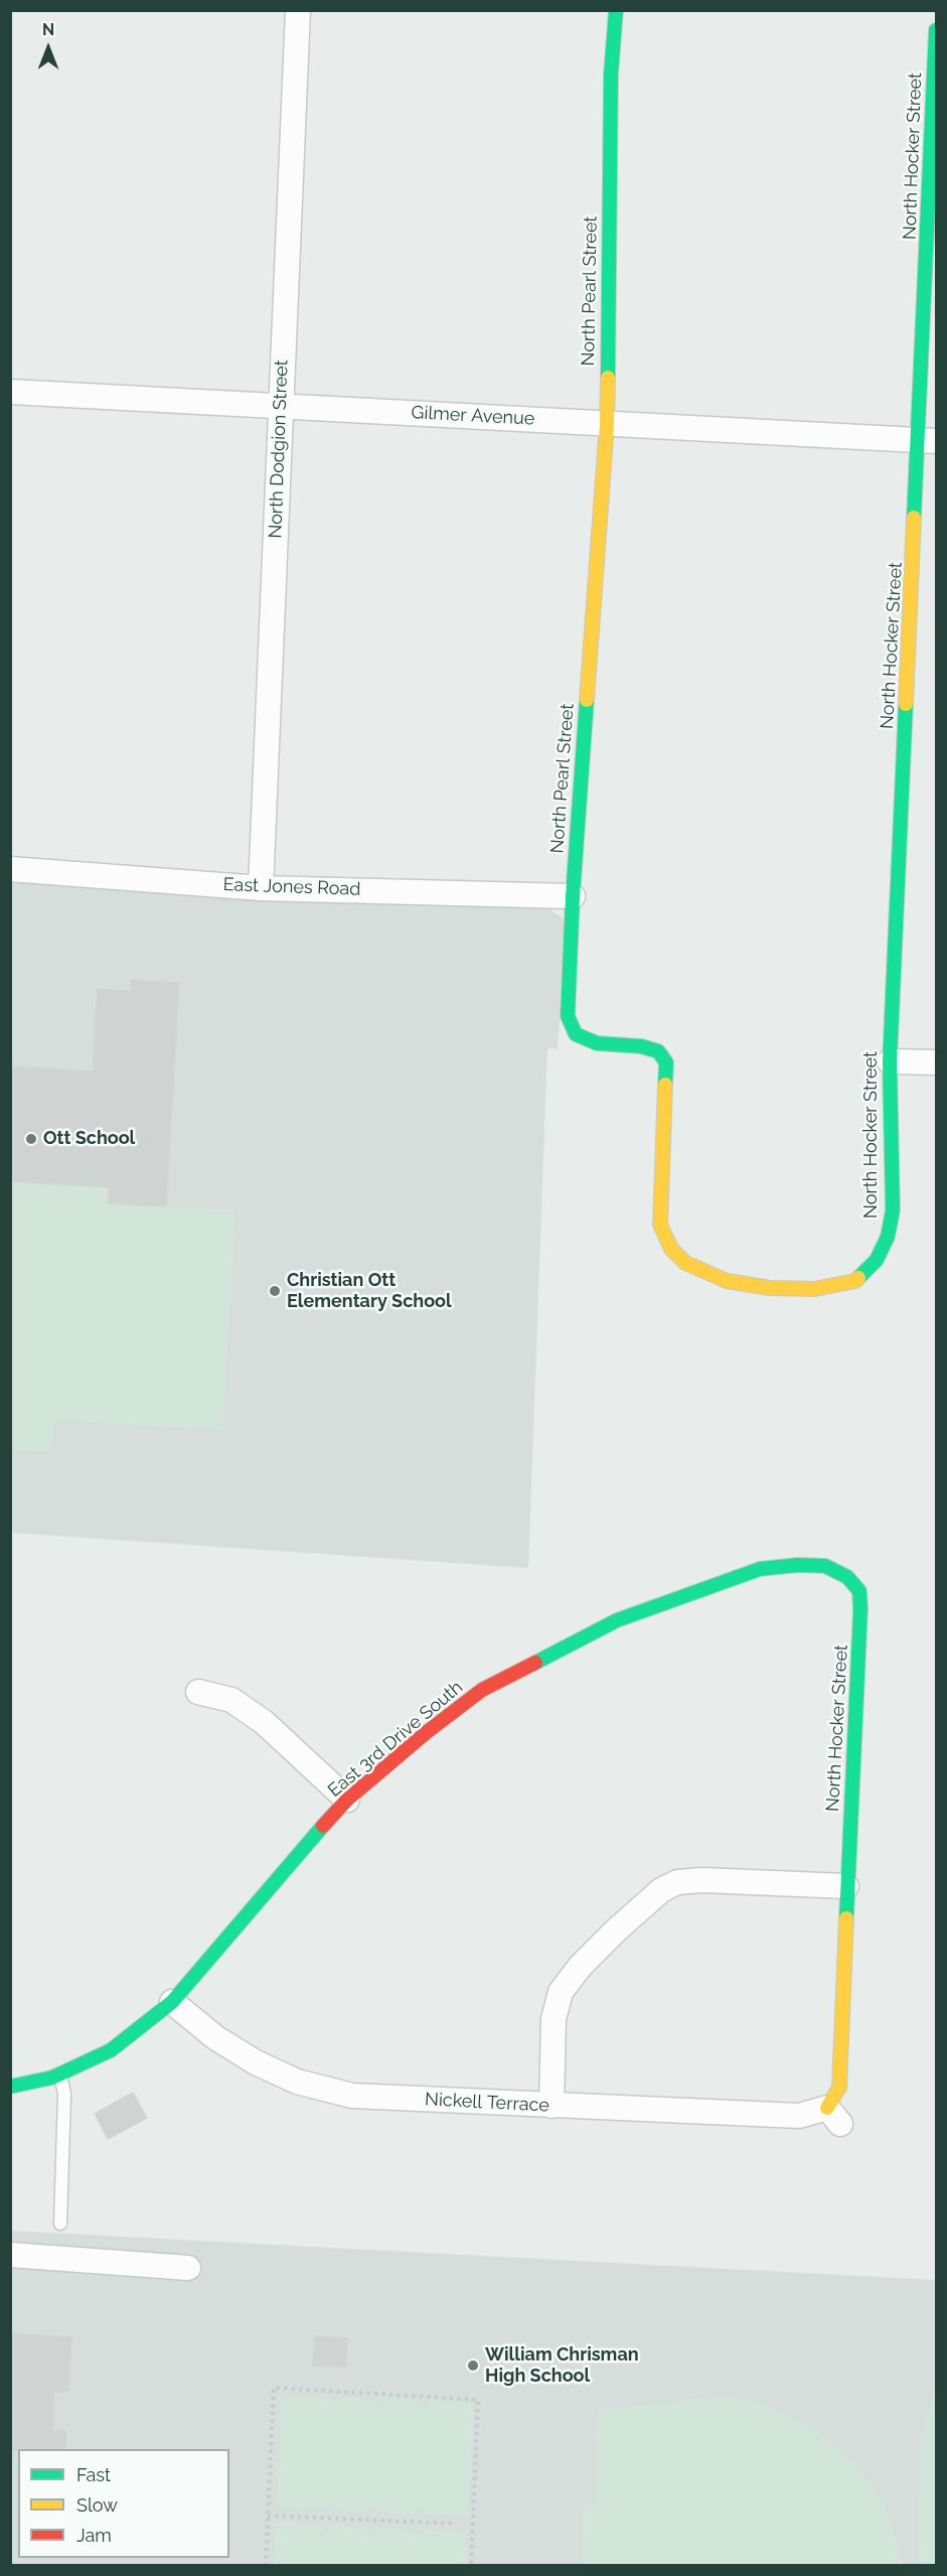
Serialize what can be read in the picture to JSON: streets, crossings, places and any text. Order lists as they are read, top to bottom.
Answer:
{
  "streets": {
    "street": [
      "North Hocker Street",
      "North Pearl Street",
      "Gilmer Avenue",
      "North Dodgion Street",
      "East Jones Road",
      "East 3rd Drive South",
      "Nickell Terrace"
    ]
  },
  "crossings": [
    ["North Hocker Street", "North Pearl Street"],
    ["North Hocker Street", "Gilmer Avenue"],
    ["North Hocker Street", "East 3rd Drive South"],
    ["North Hocker Street", "Nickell Terrace"],
    ["North Pearl Street", "Gilmer Avenue"],
    ["North Pearl Street", "East Jones Road"],
    ["Gilmer Avenue", "North Dodgion Street"],
    ["North Dodgion Street", "East Jones Road"],
    ["East 3rd Drive South", "Nickell Terrace"]
  ],
  "places": ["Ott School", "Christian Ott Elementary School", "William Chrisman High School"],
  "legend": ["Fast", "Slow", "Jam"],
  "north": "top"
}
